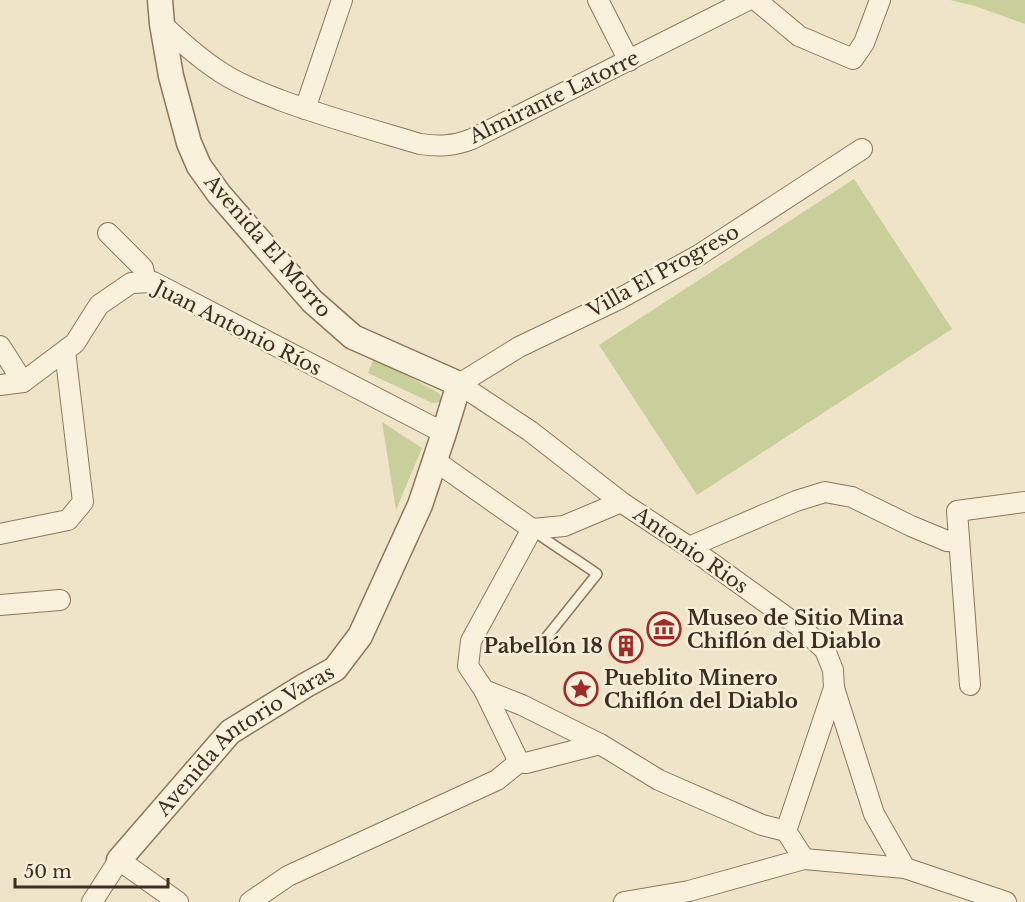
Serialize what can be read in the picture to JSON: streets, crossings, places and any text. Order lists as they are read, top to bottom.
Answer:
{
  "streets": {
    "street": [
      "Almirante Latorre",
      "Avenida El Morro",
      "Villa El Progreso",
      "Juan Antonio Ríos",
      "Antonio Rios",
      "Avenida Antorio Varas"
    ]
  },
  "crossings": [
    ["Almirante Latorre", "Avenida El Morro"],
    ["Avenida El Morro", "Villa El Progreso"],
    ["Avenida El Morro", "Antonio Rios"],
    ["Avenida El Morro", "Avenida Antorio Varas"],
    ["Villa El Progreso", "Antonio Rios"],
    ["Villa El Progreso", "Avenida Antorio Varas"],
    ["Juan Antonio Ríos", "Avenida Antorio Varas"],
    ["Antonio Rios", "Avenida Antorio Varas"]
  ],
  "places": {
    "museum": ["Museo de Sitio Mina Chiflón del Diablo"],
    "building": ["Pabellón 18"],
    "place": ["Pueblito Minero Chiflón del Diablo"]
  },
  "scale_bar": "50 m"
}
